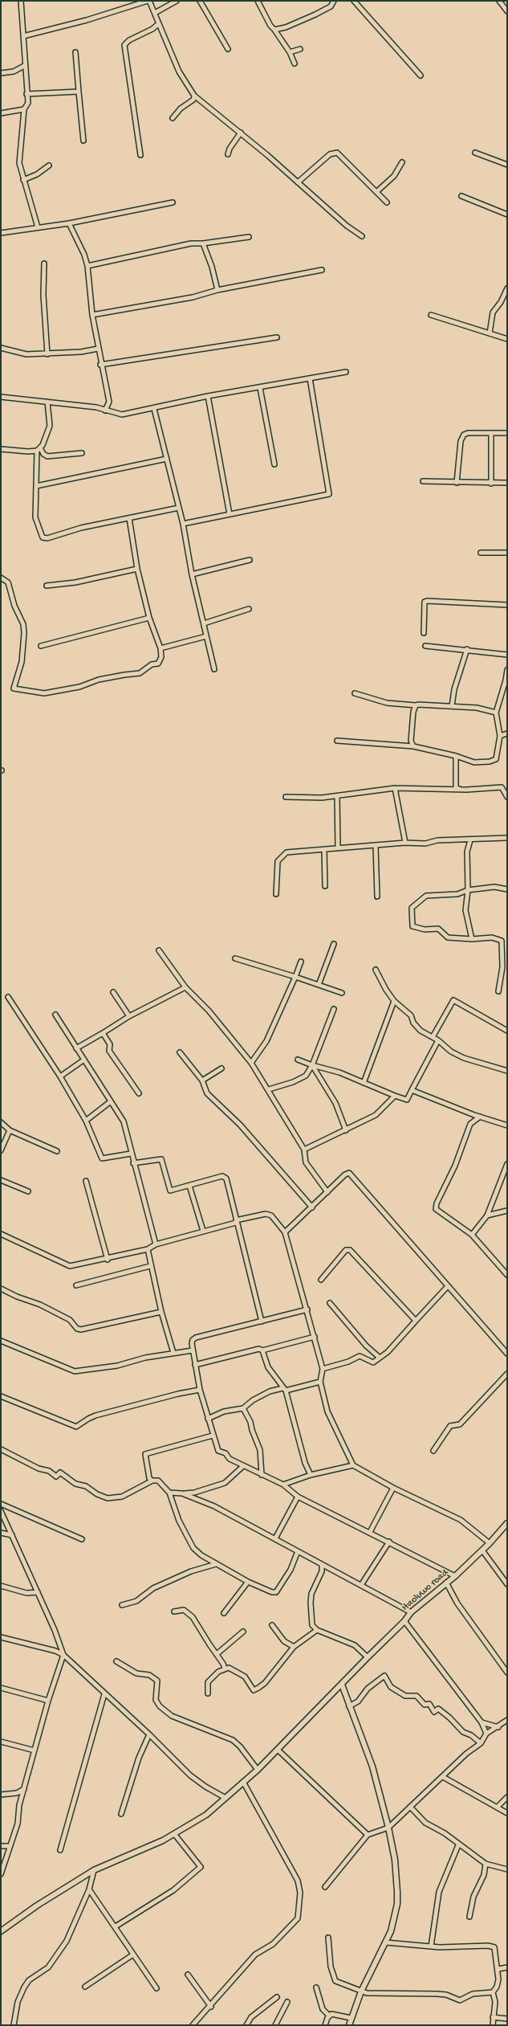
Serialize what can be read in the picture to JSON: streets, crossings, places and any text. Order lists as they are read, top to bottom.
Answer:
{
  "streets": {
    "street": ["Itaoluwo road"]
  }
}
